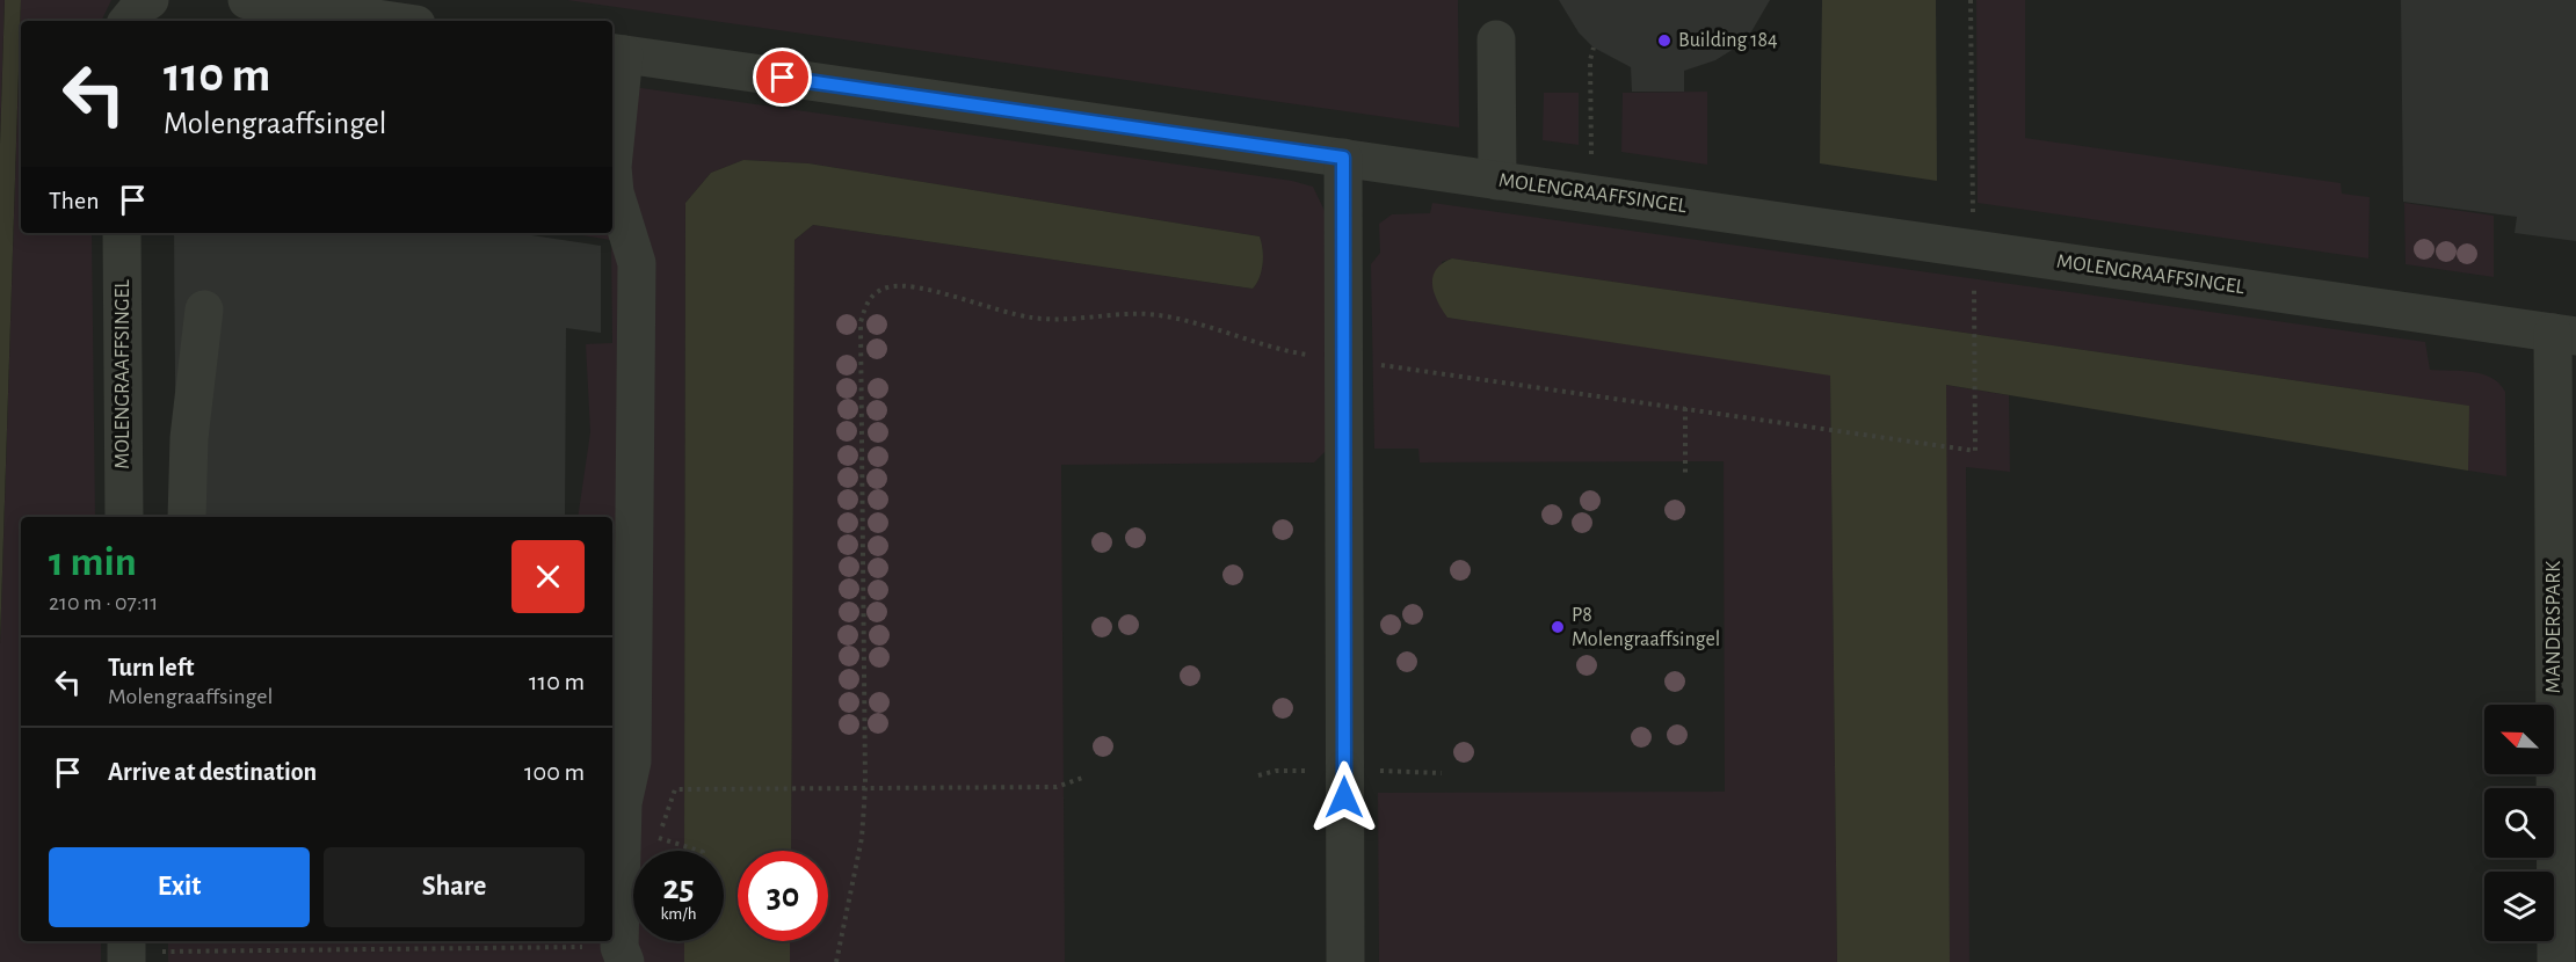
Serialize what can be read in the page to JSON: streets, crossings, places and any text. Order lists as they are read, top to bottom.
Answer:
{
  "streets": {
    "street": ["MOLENGRAAFFSINGEL", "MANDERSPARK"]
  },
  "crossings": [
    ["MOLENGRAAFFSINGEL", "MANDERSPARK"]
  ],
  "places": ["Building 184", "P8 Molengraaffsingel"],
  "north": "top left",
  "page": {
    "turn": ["110 m", "Molengraaffsingel"],
    "then": "Then",
    "heading": ["1 min", "210 m · 07:11"],
    "list": [
      {
        "name": "Turn left",
        "note": "Molengraaffsingel",
        "value": "110 m"
      },
      {
        "name": "Arrive at destination",
        "value": "100 m"
      }
    ],
    "buttons": ["Exit", "Share"],
    "speed": "25 km/h",
    "limit": "30"
  }
}
